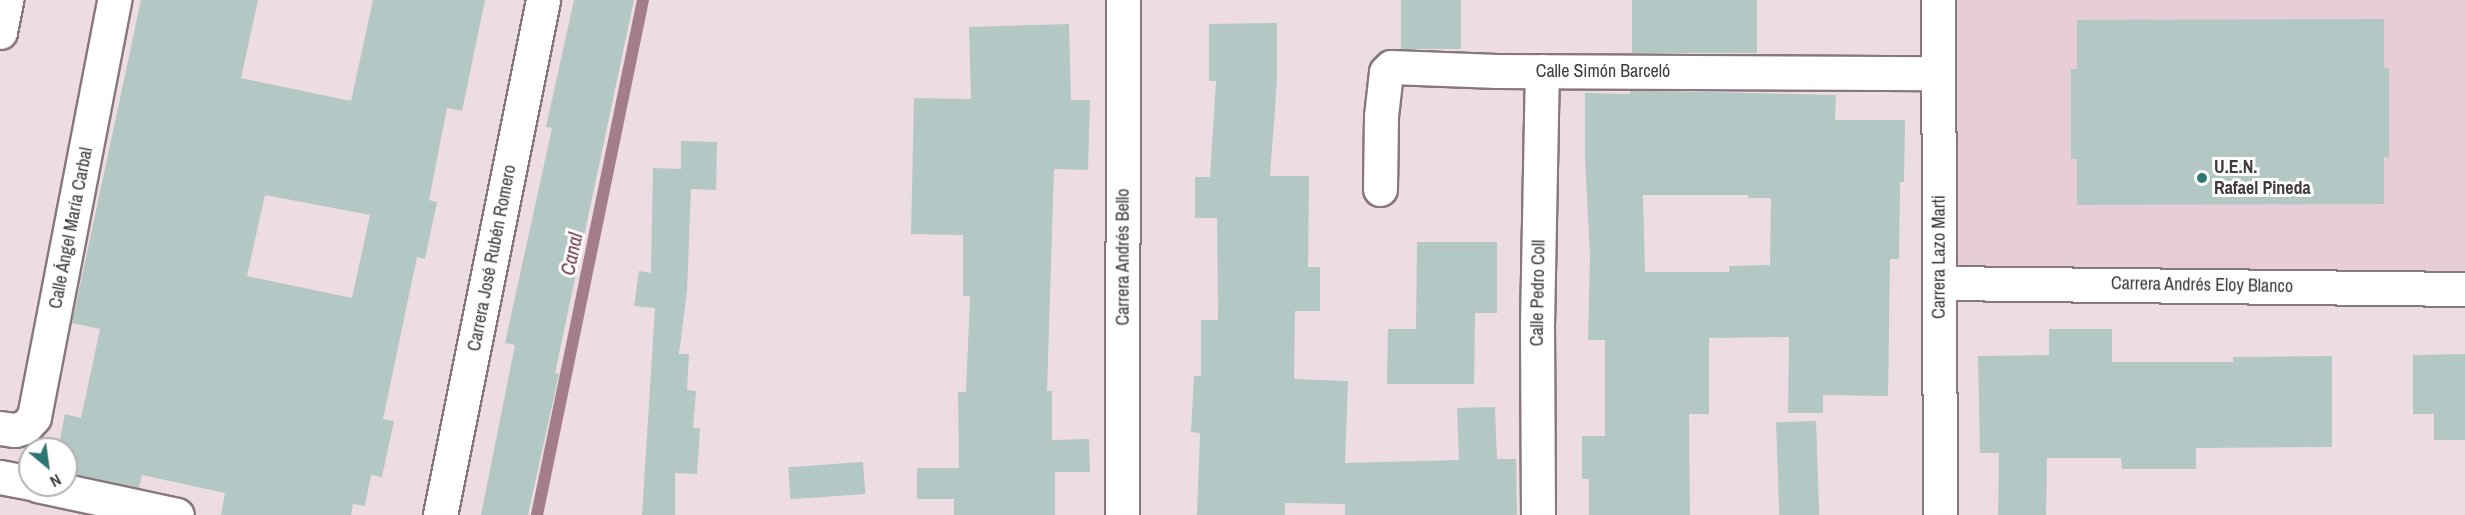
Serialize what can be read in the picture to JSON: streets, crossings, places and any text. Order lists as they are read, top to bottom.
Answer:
{
  "streets": {
    "street": [
      "Calle Simón Barceló",
      "Calle Ángel María Carbal",
      "Carrera Andrés Bello",
      "Carrera Lazo Marti",
      "Carrera José Rubén Romero",
      "Carrera Andrés Eloy Blanco",
      "Calle Pedro Coll"
    ]
  },
  "crossings": [
    ["Calle Simón Barceló", "Carrera Lazo Marti"],
    ["Calle Simón Barceló", "Calle Pedro Coll"],
    ["Carrera Lazo Marti", "Carrera Andrés Eloy Blanco"]
  ],
  "water": ["Canal"],
  "places": ["U.E.N. Rafael Pineda"],
  "north": "bottom right"
}
